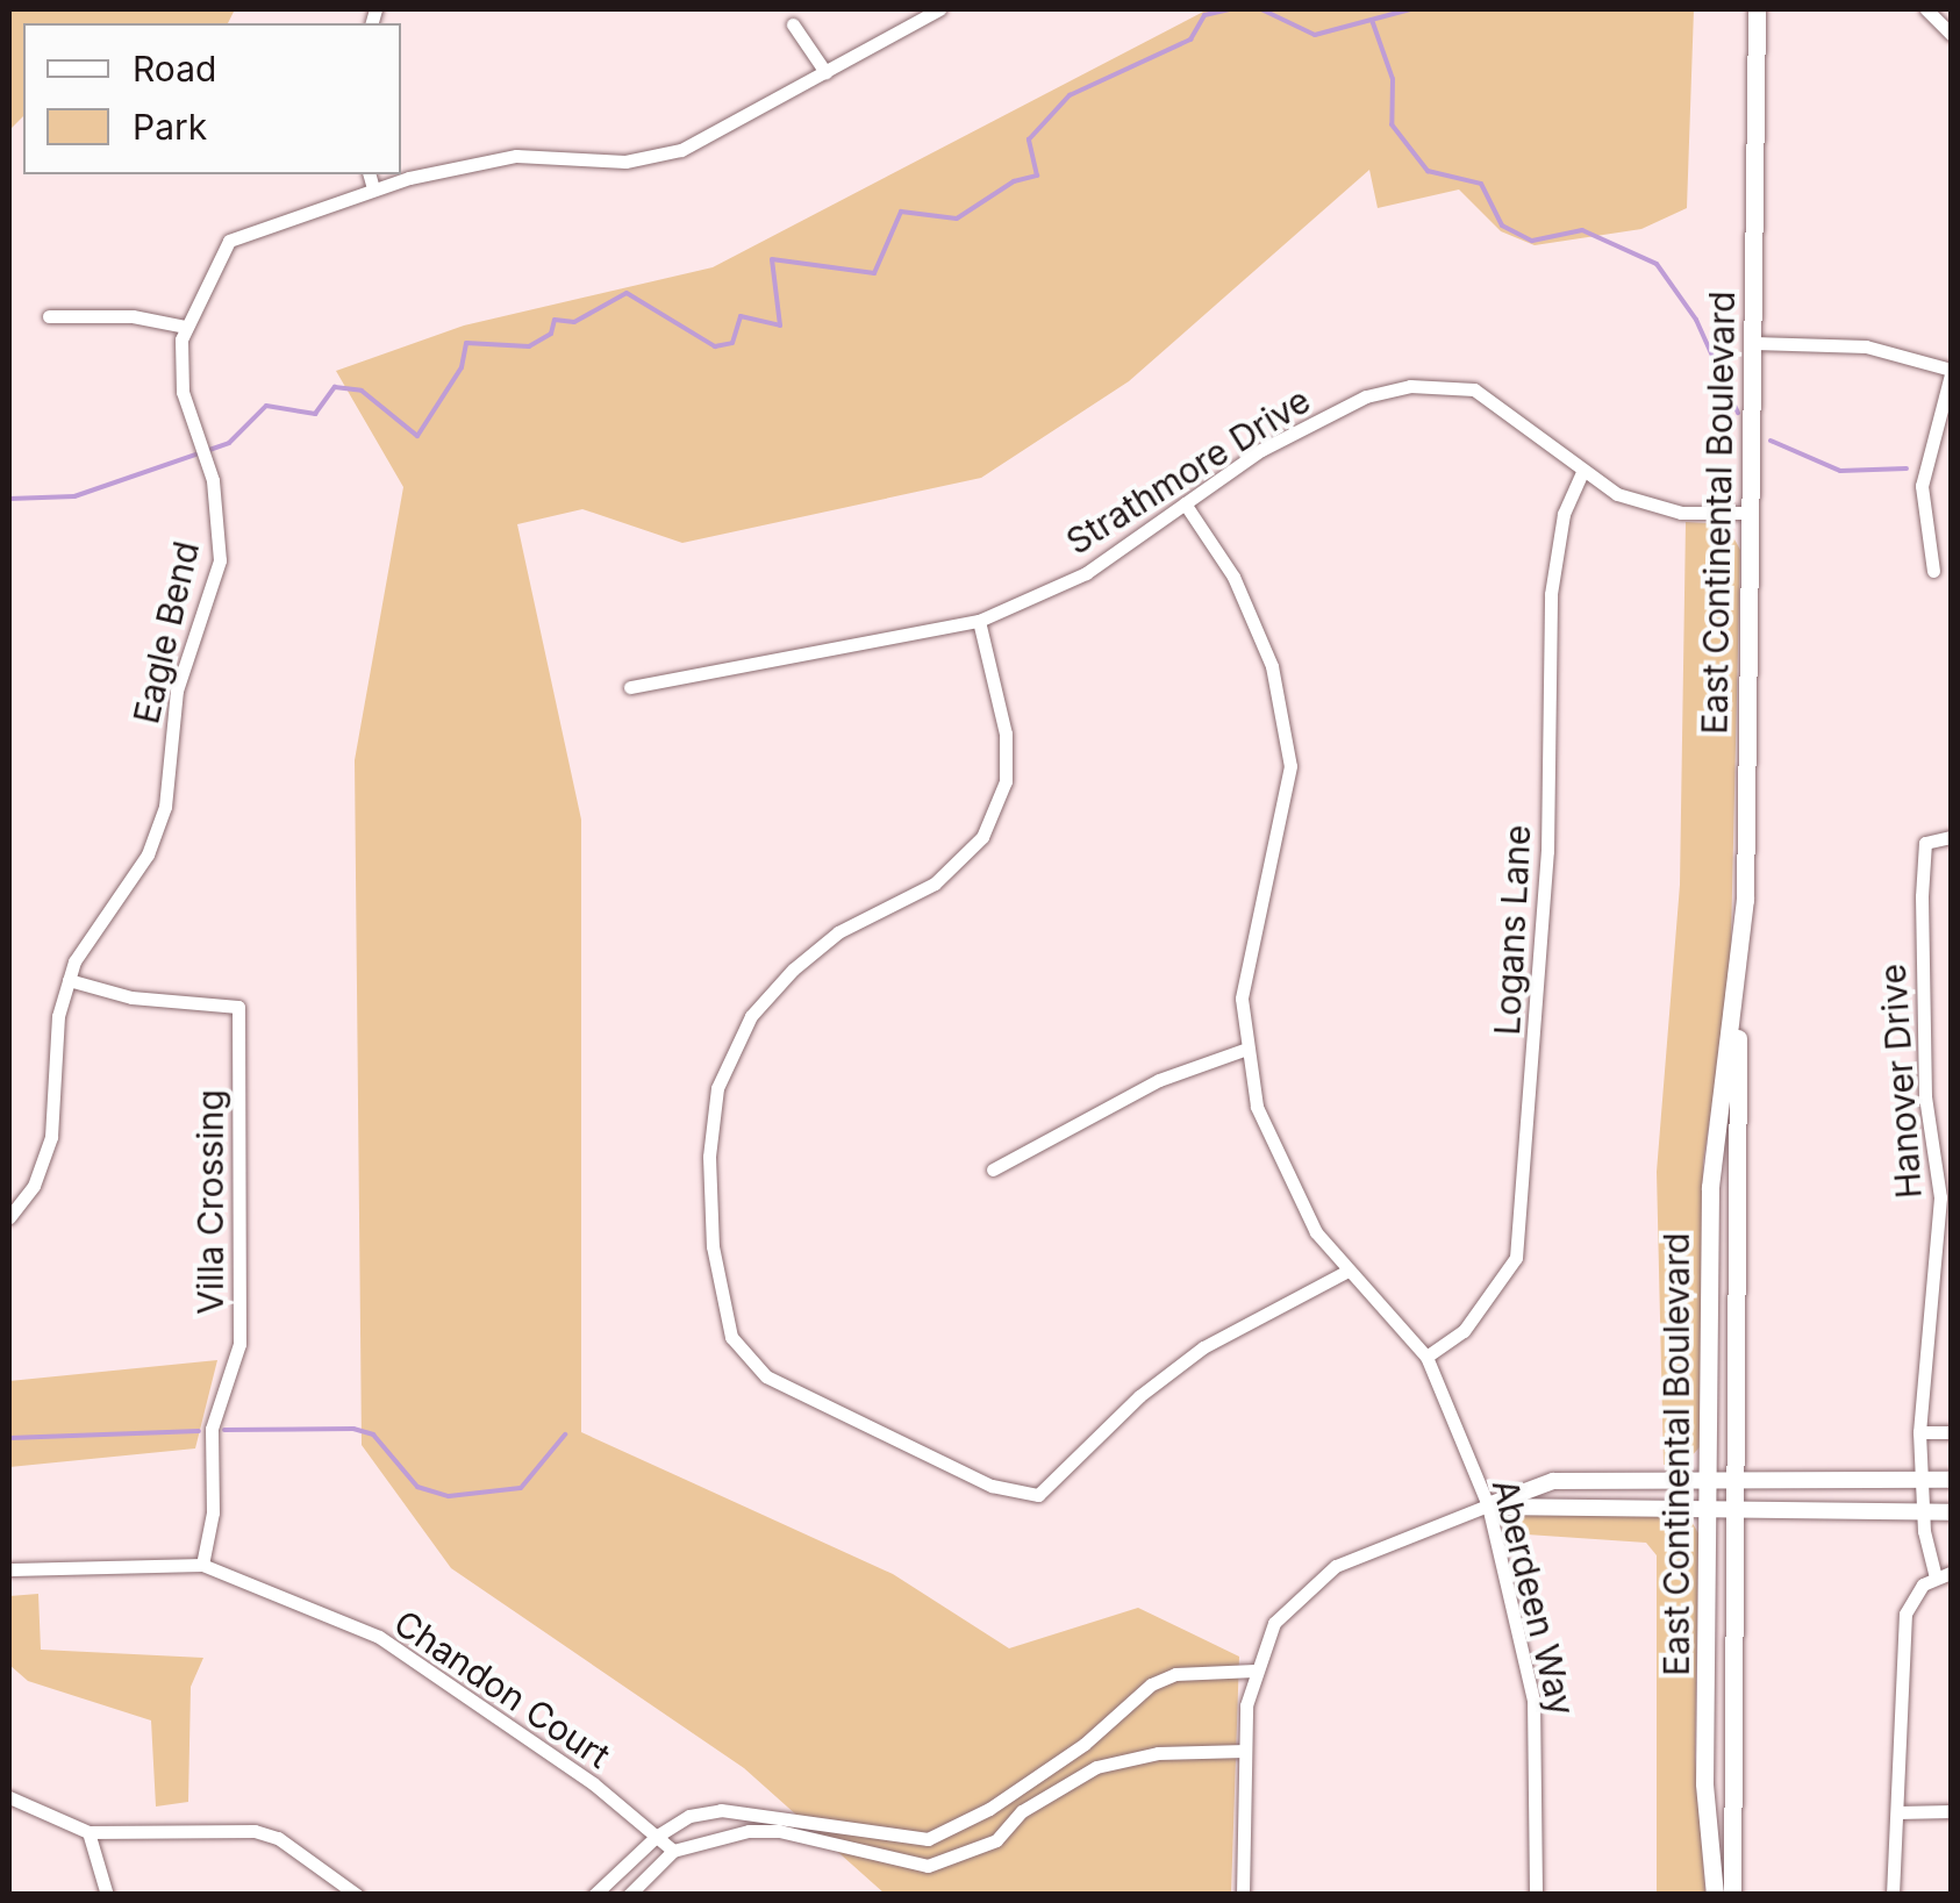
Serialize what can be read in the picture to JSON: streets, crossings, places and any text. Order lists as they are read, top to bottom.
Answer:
{
  "streets": {
    "main road": ["East Continental Boulevard"],
    "street": [
      "Strathmore Drive",
      "Eagle Bend",
      "Logans Lane",
      "Hanover Drive",
      "Villa Crossing",
      "Aberdeen Way",
      "Chandon Court"
    ]
  },
  "crossings": [
    ["Strathmore Drive", "East Continental Boulevard"],
    ["Strathmore Drive", "Logans Lane"],
    ["Strathmore Drive", "Aberdeen Way"],
    ["Eagle Bend", "Villa Crossing"],
    ["Logans Lane", "Aberdeen Way"],
    ["Villa Crossing", "Chandon Court"]
  ],
  "legend": ["Road", "Park"]
}
